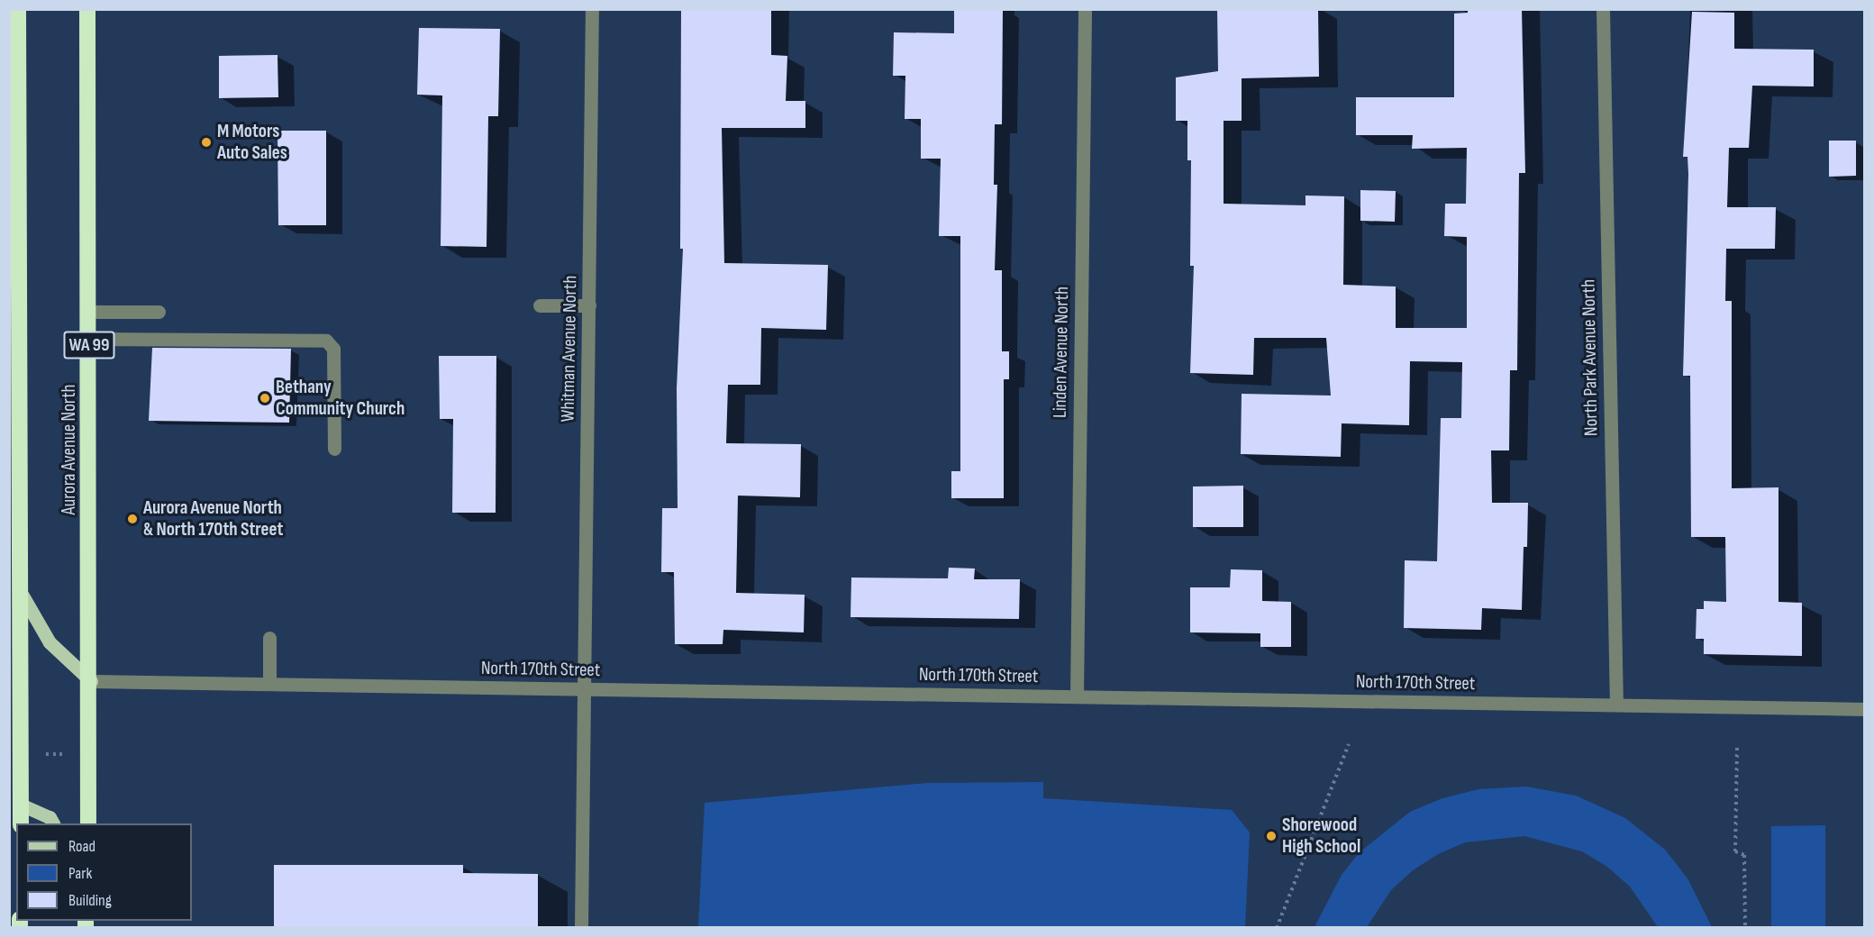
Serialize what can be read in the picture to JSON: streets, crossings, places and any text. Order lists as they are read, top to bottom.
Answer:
{
  "streets": {
    "highway": ["WA 99", "Aurora Avenue North"],
    "street": [
      "Whitman Avenue North",
      "Linden Avenue North",
      "North Park Avenue North",
      "North 170th Street"
    ]
  },
  "crossings": [
    ["Whitman Avenue North", "North 170th Street"],
    ["Linden Avenue North", "North 170th Street"],
    ["North Park Avenue North", "North 170th Street"],
    ["Aurora Avenue North", "North 170th Street"]
  ],
  "places": [
    "M Motors Auto Sales",
    "Bethany Community Church",
    "Aurora Avenue North & North 170th Street",
    "Shorewood High School"
  ],
  "legend": ["Road", "Park", "Building"]
}
